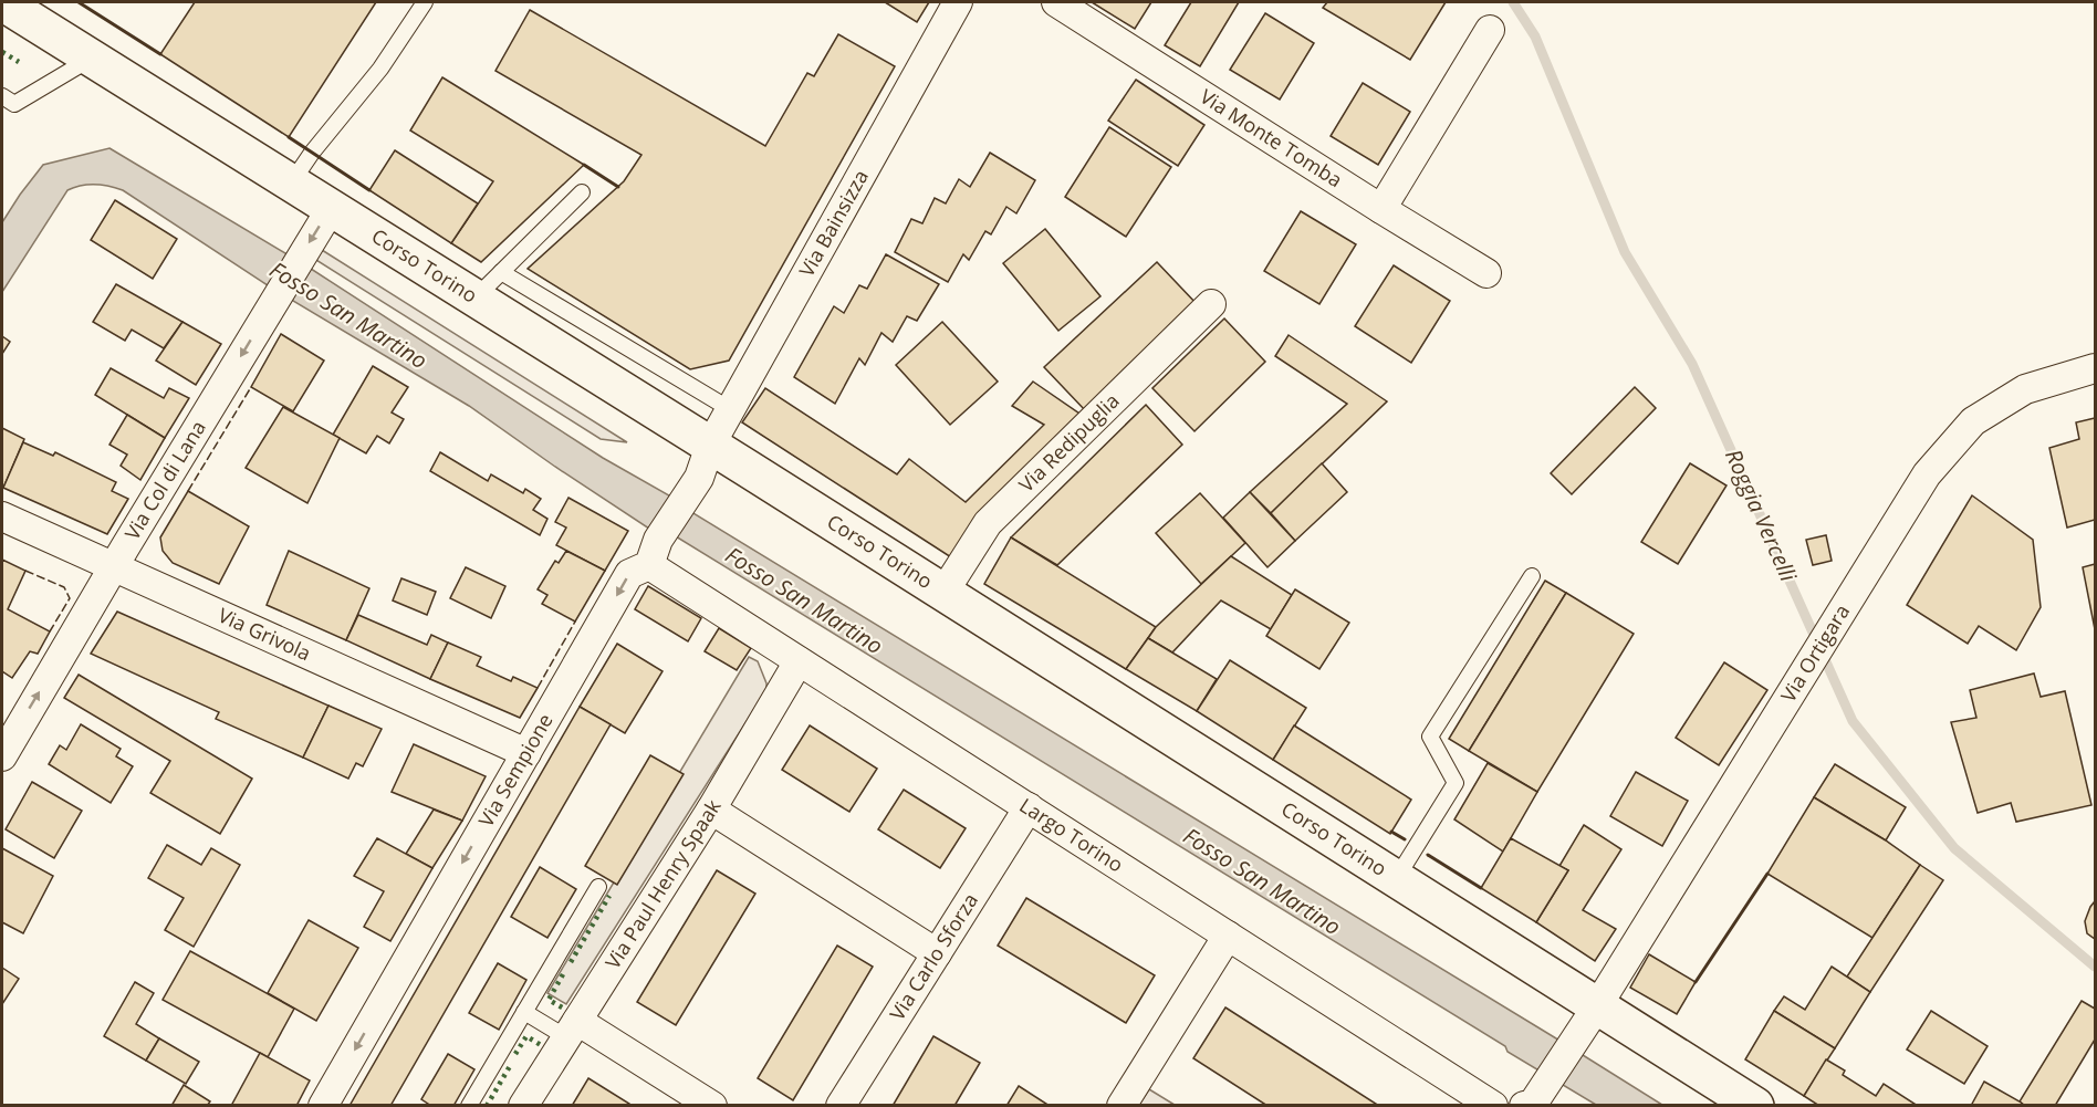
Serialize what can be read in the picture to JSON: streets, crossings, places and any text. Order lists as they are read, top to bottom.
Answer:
{
  "streets": {
    "main road": ["Corso Torino"],
    "street": [
      "Via Monte Tomba",
      "Via Bainsizza",
      "Via Redipuglia",
      "Via Col di Lana",
      "Via Grivola",
      "Via Ortigara",
      "Via Sempione",
      "Largo Torino",
      "Via Paul Henry Spaak",
      "Via Carlo Sforza"
    ]
  },
  "crossings": [
    ["Via Bainsizza", "Corso Torino"],
    ["Via Bainsizza", "Via Sempione"],
    ["Corso Torino", "Via Redipuglia"],
    ["Corso Torino", "Via Col di Lana"],
    ["Corso Torino", "Via Ortigara"],
    ["Corso Torino", "Via Sempione"],
    ["Via Col di Lana", "Via Grivola"],
    ["Via Grivola", "Via Sempione"],
    ["Via Sempione", "Largo Torino"],
    ["Largo Torino", "Via Paul Henry Spaak"],
    ["Largo Torino", "Via Carlo Sforza"]
  ],
  "one_way": ["Via Sempione"],
  "water": ["Fosso San Martino", "Roggia Vercelli"]
}
